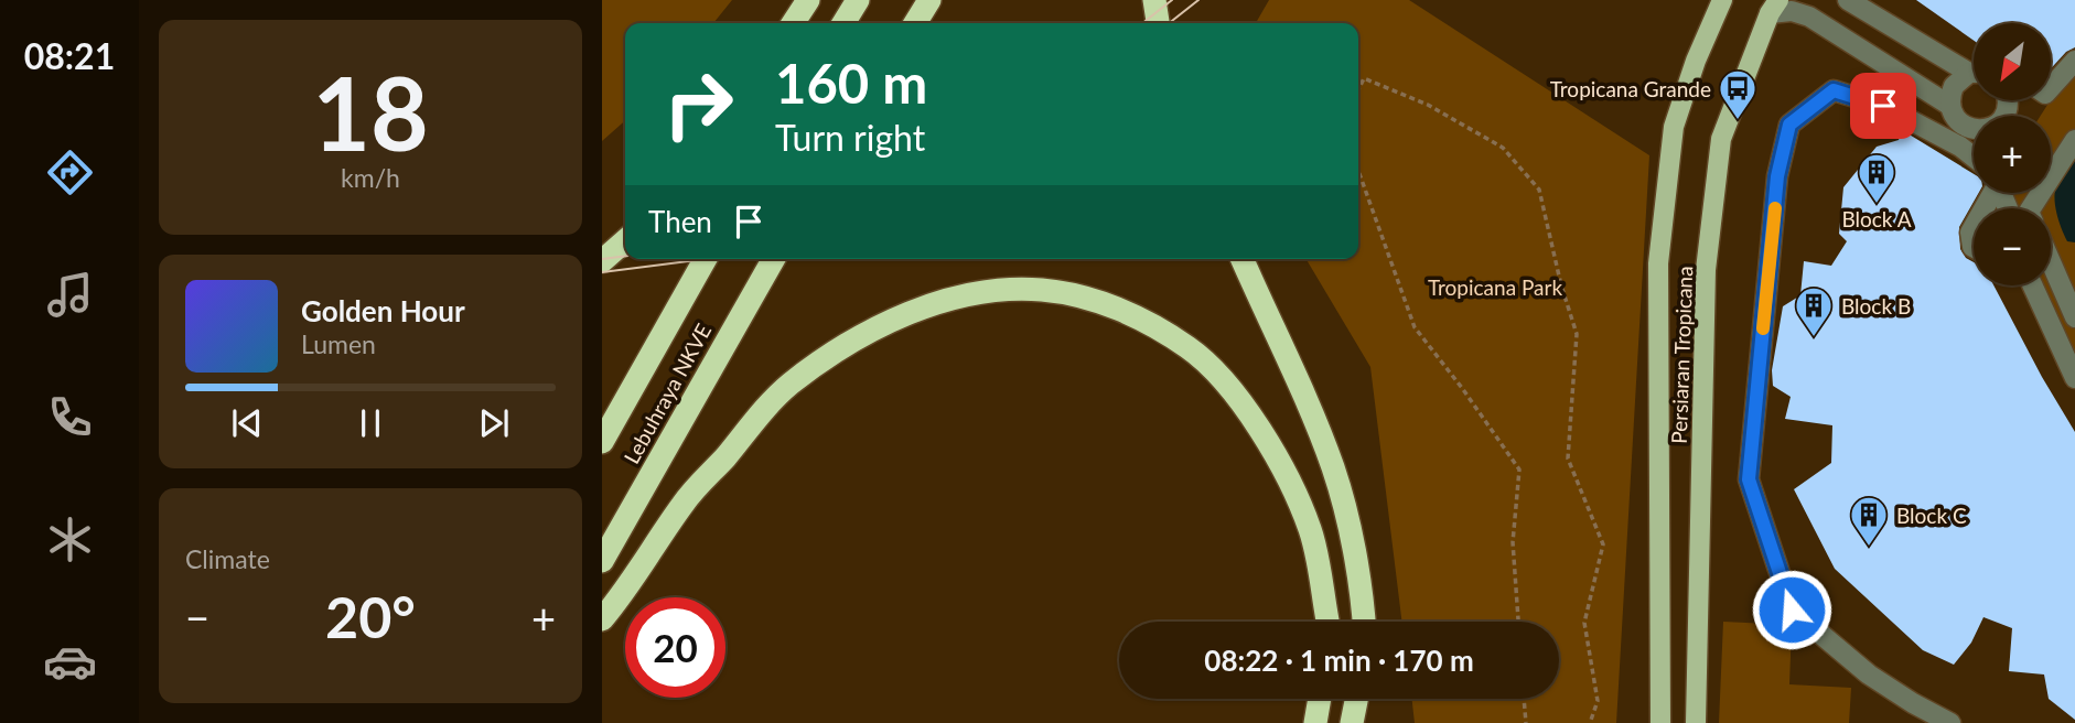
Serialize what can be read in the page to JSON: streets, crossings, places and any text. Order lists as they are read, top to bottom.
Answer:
{
  "streets": {
    "highway": ["Lebuhraya NKVE"],
    "main road": ["Persiaran Tropicana"]
  },
  "parks": ["Tropicana Park"],
  "places": {
    "bus stop": ["Tropicana Grande"],
    "building": ["Block A", "Block B", "Block C"]
  },
  "north": "bottom left",
  "page": {
    "tabs": "08:21",
    "tile": [
      ["18", "km/h"],
      "Climate"
    ],
    "map_buttons": ["+", "−"],
    "turn": ["160 m", "Turn right"],
    "then": "Then",
    "song": ["Golden Hour", "Lumen"],
    "heat": ["−", "20°", "+"],
    "limit": "20",
    "trip": "08:22 · 1 min · 170 m"
  }
}
